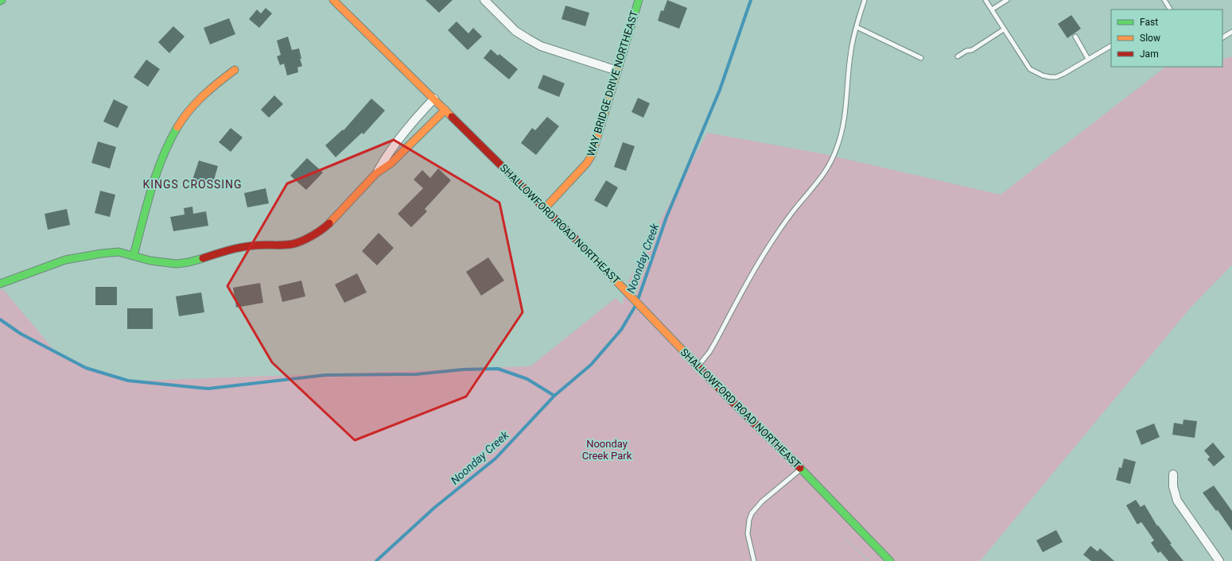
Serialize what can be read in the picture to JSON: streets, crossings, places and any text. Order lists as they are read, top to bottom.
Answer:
{
  "streets": {
    "street": ["WAY BRIDGE DRIVE NORTHEAST", "SHALLOWFORD ROAD NORTHEAST"]
  },
  "crossings": [
    ["WAY BRIDGE DRIVE NORTHEAST", "SHALLOWFORD ROAD NORTHEAST"]
  ],
  "districts": ["KINGS CROSSING"],
  "water": ["Noonday Creek"],
  "parks": ["Noonday Creek Park"],
  "legend": ["Fast", "Slow", "Jam"]
}
